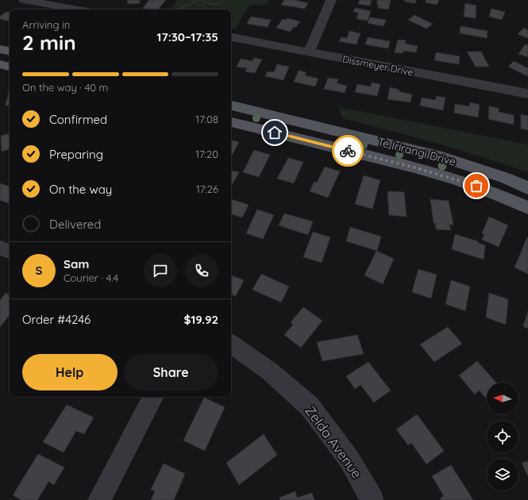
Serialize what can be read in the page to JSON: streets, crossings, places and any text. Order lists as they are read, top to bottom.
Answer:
{
  "streets": {
    "main road": ["Te Irirangi Drive"],
    "street": ["Dissmeyer Drive", "Zelda Avenue"]
  },
  "north": "left",
  "page": {
    "heading": ["2 min", "Arriving in", "17:30–17:35"],
    "panel": [
      "Sam",
      "Courier · 4.4",
      "Order #4246",
      "$19.92"
    ],
    "bar": "On the way · 40 m",
    "list": [
      ["Confirmed", "17:08"],
      ["Preparing", "17:20"],
      ["On the way", "17:26"],
      "Delivered"
    ],
    "round": "S",
    "buttons": ["Help", "Share"]
  }
}
